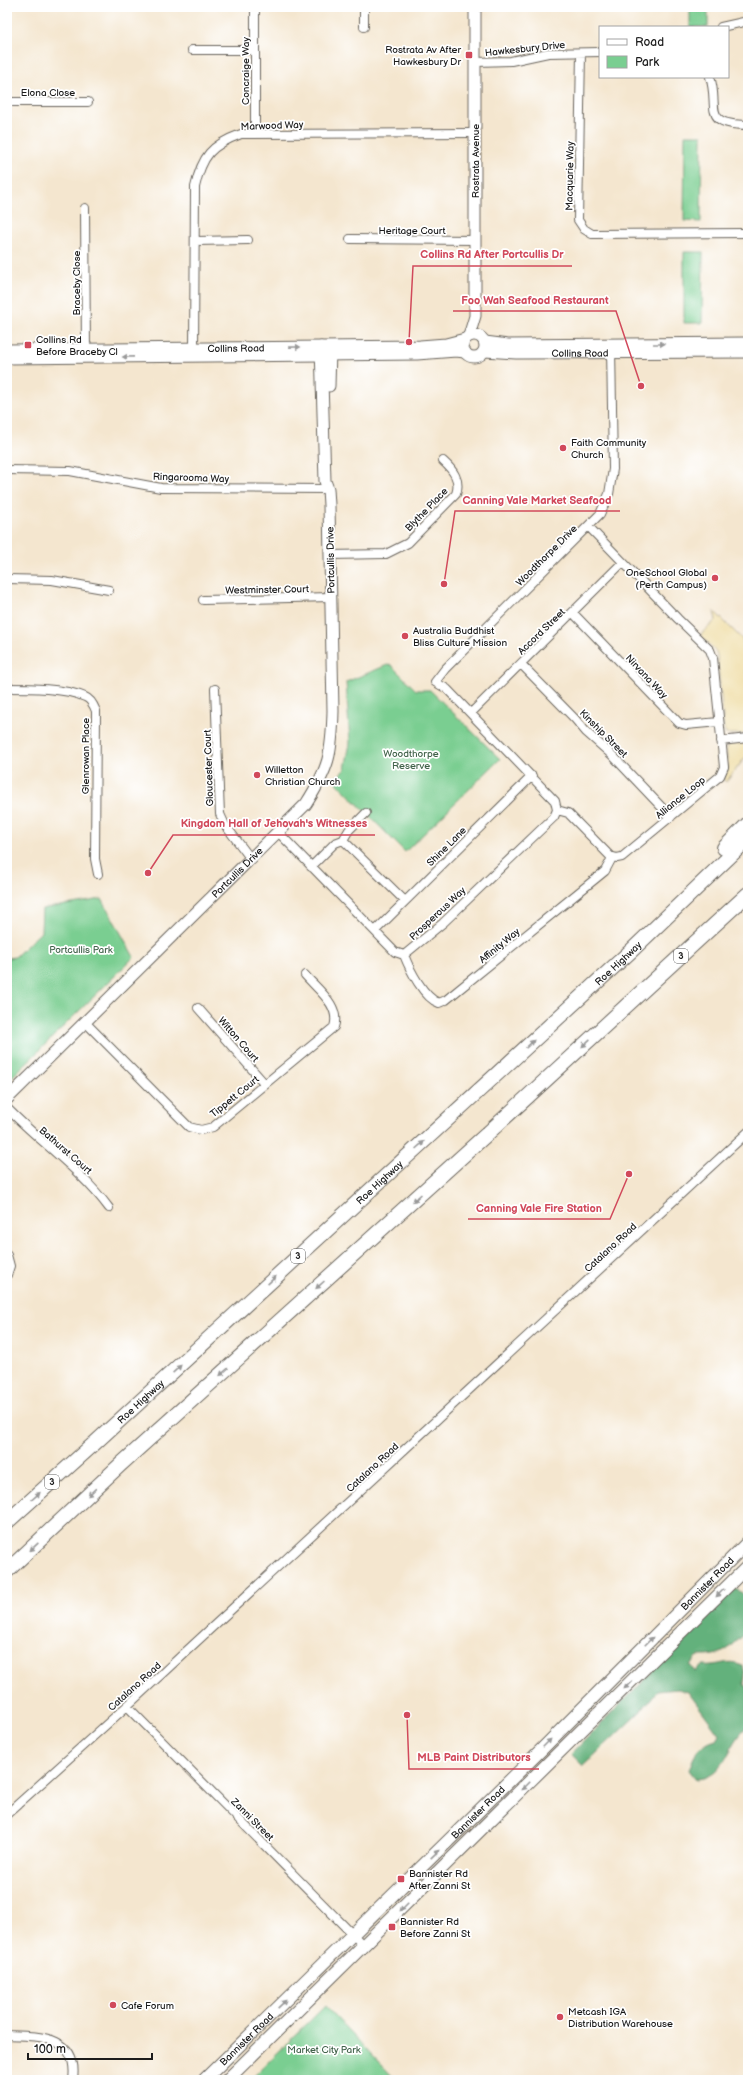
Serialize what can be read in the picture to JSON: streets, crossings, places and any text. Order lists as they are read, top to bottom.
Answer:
{
  "streets": {
    "highway": ["3", "Roe Highway"],
    "main road": ["Bannister Road"],
    "street": [
      "Hawkesbury Drive",
      "Concraige Way",
      "Elona Close",
      "Marwood Way",
      "Rostrata Avenue",
      "Macquarie Way",
      "Heritage Court",
      "Braceby Close",
      "Collins Road",
      "Ringarooma Way",
      "Blythe Place",
      "Woodthorpe Drive",
      "Portcullis Drive",
      "Westminster Court",
      "Accord Street",
      "Nirvana Way",
      "Kinship Street",
      "Glenrowan Place",
      "Gloucester Court",
      "Alliance Loop",
      "Shine Lane",
      "Prosperous Way",
      "Affinity Way",
      "Witton Court",
      "Tippett Court",
      "Bathurst Court",
      "Catalano Road",
      "Zanni Street"
    ]
  },
  "crossings": [
    ["Hawkesbury Drive", "Rostrata Avenue"],
    ["Hawkesbury Drive", "Macquarie Way"],
    ["Concraige Way", "Marwood Way"],
    ["Marwood Way", "Rostrata Avenue"],
    ["Marwood Way", "Collins Road"],
    ["Rostrata Avenue", "Heritage Court"],
    ["Rostrata Avenue", "Collins Road"],
    ["Braceby Close", "Collins Road"],
    ["Collins Road", "Woodthorpe Drive"],
    ["Collins Road", "Portcullis Drive"],
    ["Ringarooma Way", "Portcullis Drive"],
    ["Blythe Place", "Portcullis Drive"],
    ["Woodthorpe Drive", "Accord Street"],
    ["Woodthorpe Drive", "Alliance Loop"],
    ["Portcullis Drive", "Westminster Court"],
    ["Portcullis Drive", "Gloucester Court"],
    ["Portcullis Drive", "Tippett Court"],
    ["Accord Street", "Nirvana Way"],
    ["Accord Street", "Kinship Street"],
    ["Accord Street", "Alliance Loop"],
    ["Nirvana Way", "Alliance Loop"],
    ["Kinship Street", "Alliance Loop"],
    ["Alliance Loop", "Affinity Way"],
    ["Prosperous Way", "Affinity Way"],
    ["Witton Court", "Tippett Court"],
    ["Catalano Road", "Zanni Street"],
    ["Bannister Road", "Zanni Street"]
  ],
  "parks": ["Woodthorpe Reserve", "Portcullis Park", "Market City Park"],
  "places": {
    "transit": [
      "Rostrata Av After Hawkesbury Dr",
      "Collins Rd Before Braceby Cl",
      "Bannister Rd After Zanni St",
      "Bannister Rd Before Zanni St"
    ],
    "other": [
      "Collins Rd After Portcullis Dr",
      "Foo Wah Seafood Restaurant",
      "Faith Community Church",
      "OneSchool Global (Perth Campus)",
      "Canning Vale Market Seafood",
      "Australia Buddhist Bliss Culture Mission",
      "Willetton Christian Church",
      "Kingdom Hall of Jehovah's Witnesses",
      "Canning Vale Fire Station",
      "MLB Paint Distributors",
      "Cafe Forum",
      "Metcash IGA Distribution Warehouse"
    ]
  },
  "legend": ["Road", "Park"],
  "scale_bar": "100 m"
}
